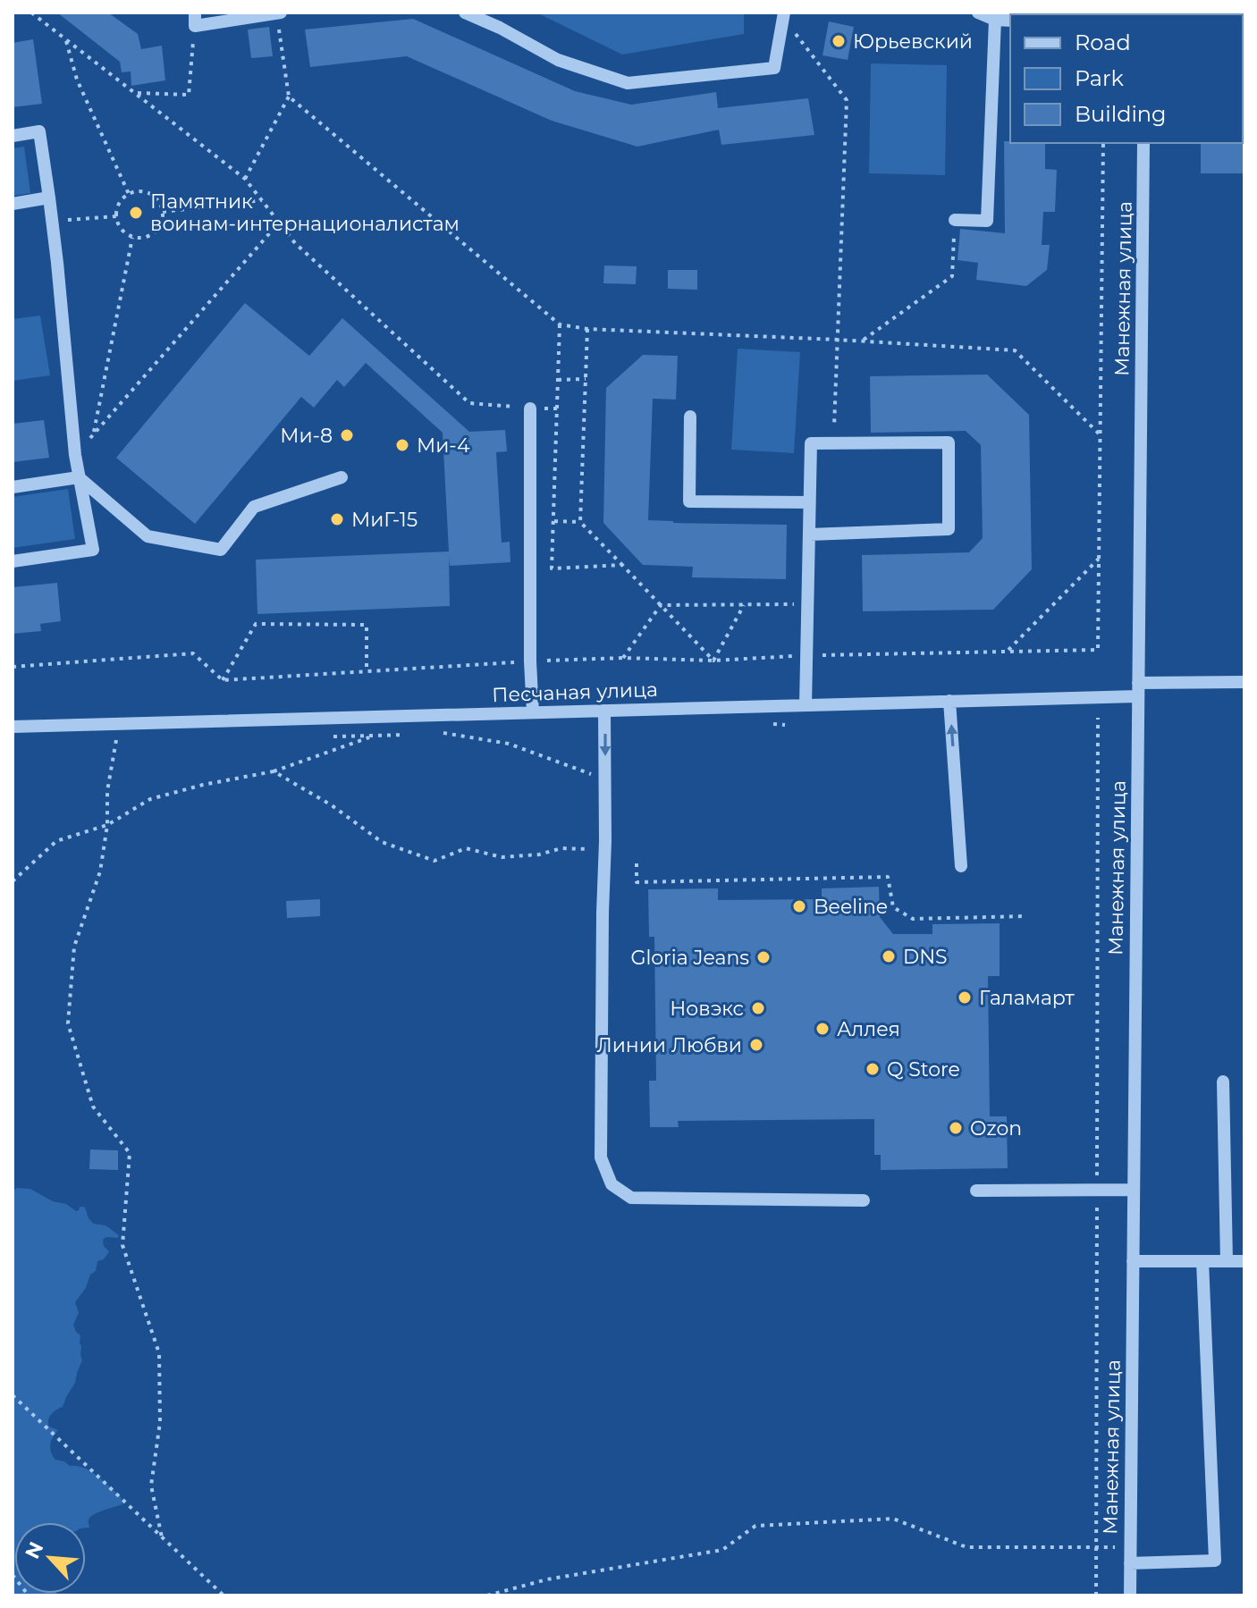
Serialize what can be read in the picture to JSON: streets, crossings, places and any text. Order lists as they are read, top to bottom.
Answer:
{
  "streets": {
    "street": ["Манежная улица", "Песчаная улица"]
  },
  "crossings": [
    ["Манежная улица", "Песчаная улица"]
  ],
  "places": [
    "Юрьевский",
    "Памятник воинам-интернационалистам",
    "Ми-8",
    "Ми-4",
    "МиГ-15",
    "Beeline",
    "DNS",
    "Gloria Jeans",
    "Галамарт",
    "Новэкс",
    "Аллея",
    "Линии Любви",
    "Q Store",
    "Ozon"
  ],
  "legend": ["Road", "Park", "Building"],
  "north": "top left"
}
